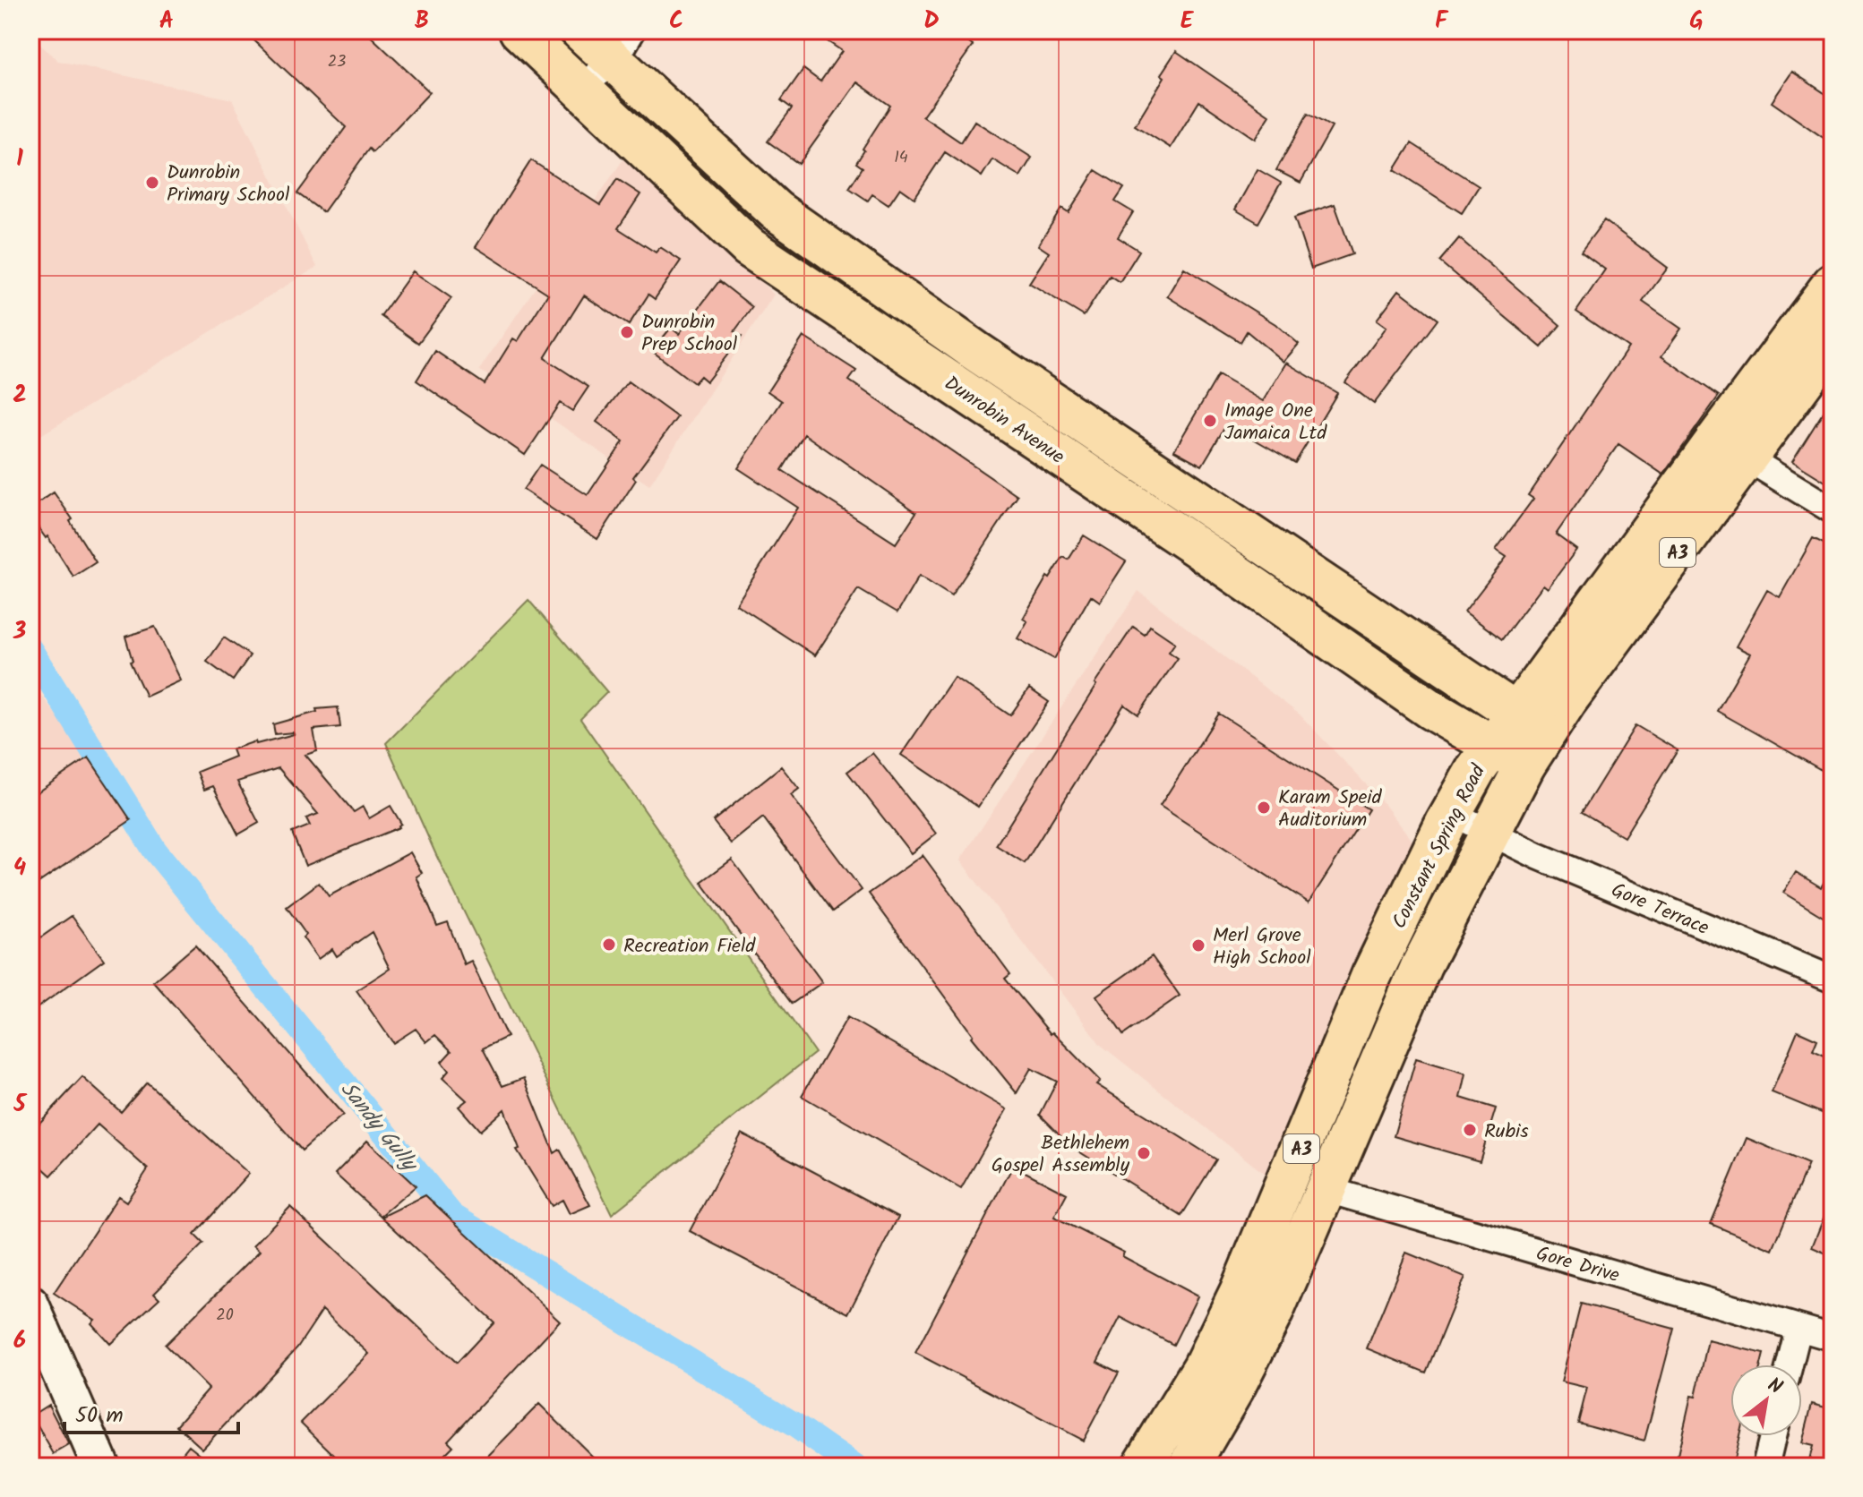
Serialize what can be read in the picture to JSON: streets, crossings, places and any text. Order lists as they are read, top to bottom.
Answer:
{
  "streets": {
    "main road": ["Dunrobin Avenue", "A3", "Constant Spring Road"],
    "street": ["Gore Terrace", "Gore Drive"]
  },
  "crossings": [
    ["Dunrobin Avenue", "Constant Spring Road"],
    ["Constant Spring Road", "Gore Terrace"],
    ["Constant Spring Road", "Gore Drive"]
  ],
  "water": ["Sandy Gully"],
  "places": [
    "Dunrobin Primary School",
    "Dunrobin Prep School",
    "Image One Jamaica Ltd",
    "Karam Speid Auditorium",
    "Recreation Field",
    "Merl Grove High School",
    "Rubis",
    "Bethlehem Gospel Assembly"
  ],
  "house_numbers": ["23", "14", "20"],
  "scale_bar": "50 m",
  "north": "top right",
  "grid": {
    "columns": [
      "A",
      "B",
      "C",
      "D",
      "E",
      "F",
      "G"
    ],
    "rows": [
      "1",
      "2",
      "3",
      "4",
      "5",
      "6"
    ]
  }
}
